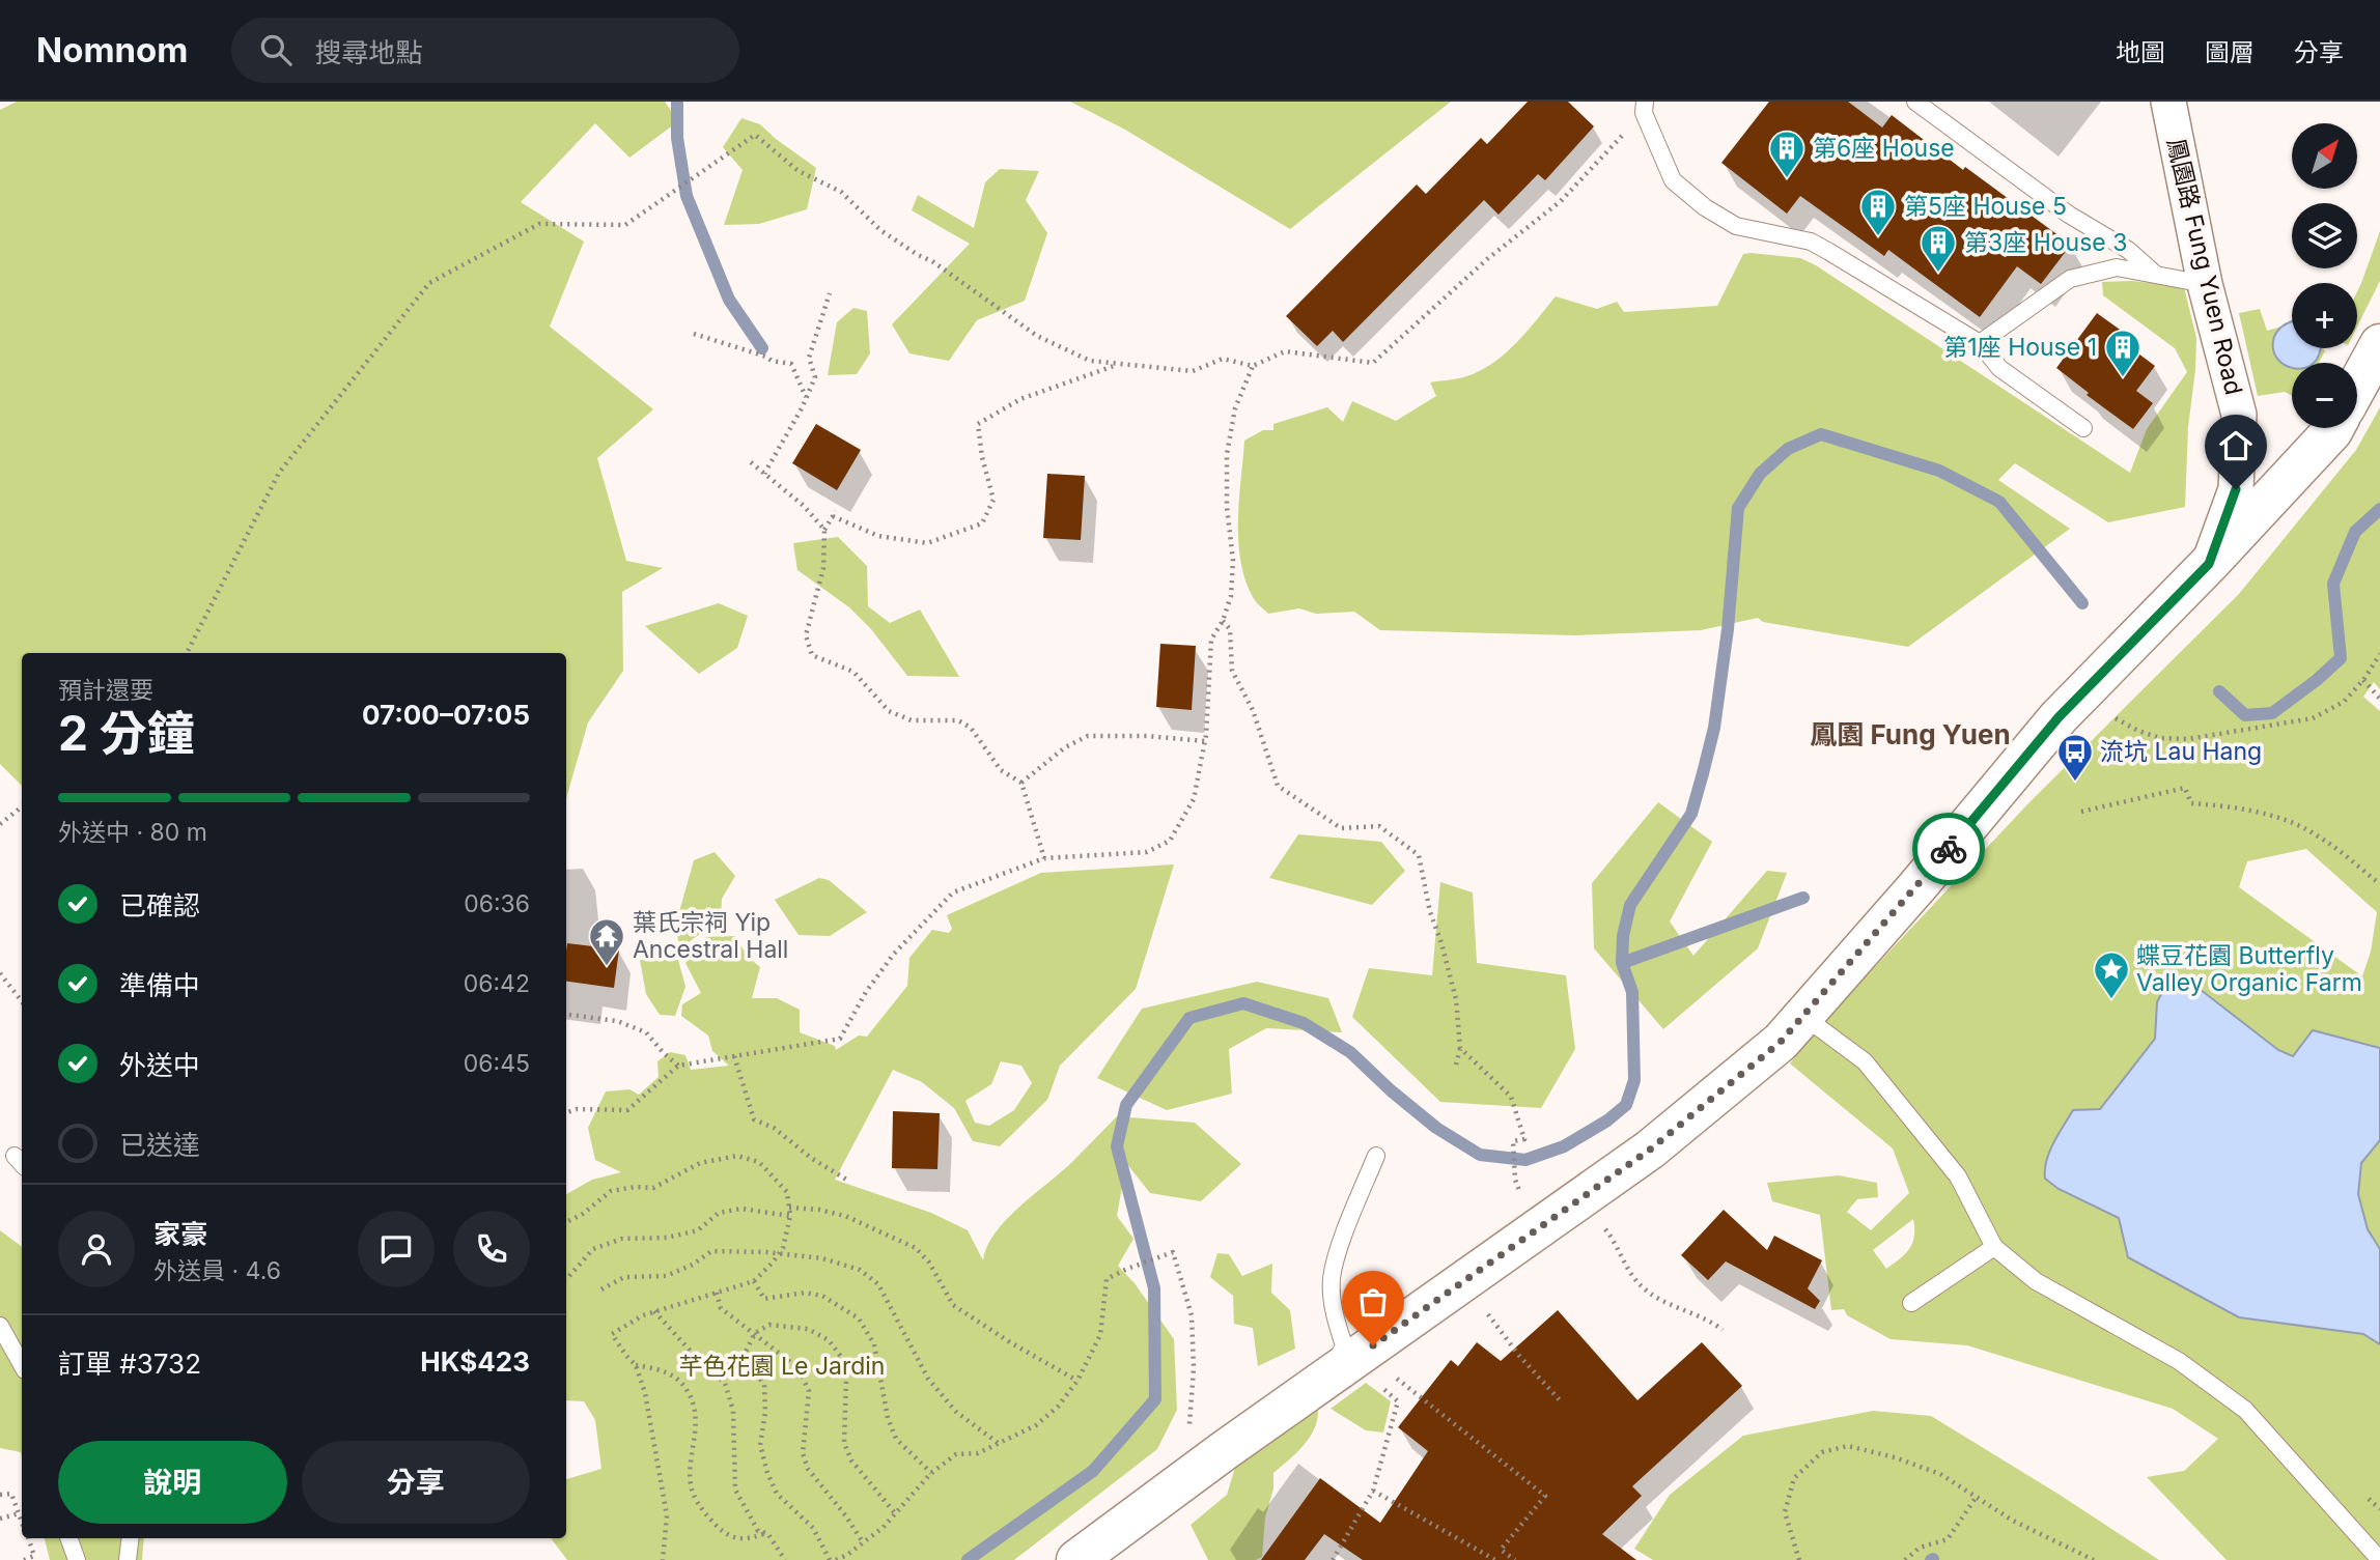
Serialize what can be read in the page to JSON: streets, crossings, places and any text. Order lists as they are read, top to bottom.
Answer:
{
  "streets": {
    "street": ["鳳園路 Fung Yuen Road"]
  },
  "districts": ["鳳園 Fung Yuen"],
  "parks": ["芊色花園 Le Jardin"],
  "places": {
    "building": [
      "第6座 House",
      "第5座 House 5",
      "第3座 House 3",
      "第1座 House 1"
    ],
    "bus stop": ["流坑 Lau Hang"],
    "temple": ["葉氏宗祠 Yip Ancestral Hall"],
    "place": ["蝶豆花園 Butterfly Valley Organic Farm"]
  },
  "north": "top right",
  "page": {
    "header": "Nomnom",
    "search": "搜尋地點",
    "nav": ["地圖", "圖層", "分享"],
    "map_buttons": ["+", "−"],
    "heading": ["2 分鐘", "預計還要", "07:00–07:05"],
    "panel": [
      "家豪",
      "外送員 · 4.6",
      "訂單 #3732",
      "HK$423"
    ],
    "bar": "外送中 · 80 m",
    "list": [
      ["已確認", "06:36"],
      ["準備中", "06:42"],
      ["外送中", "06:45"],
      "已送達"
    ],
    "buttons": ["說明", "分享"]
  }
}
